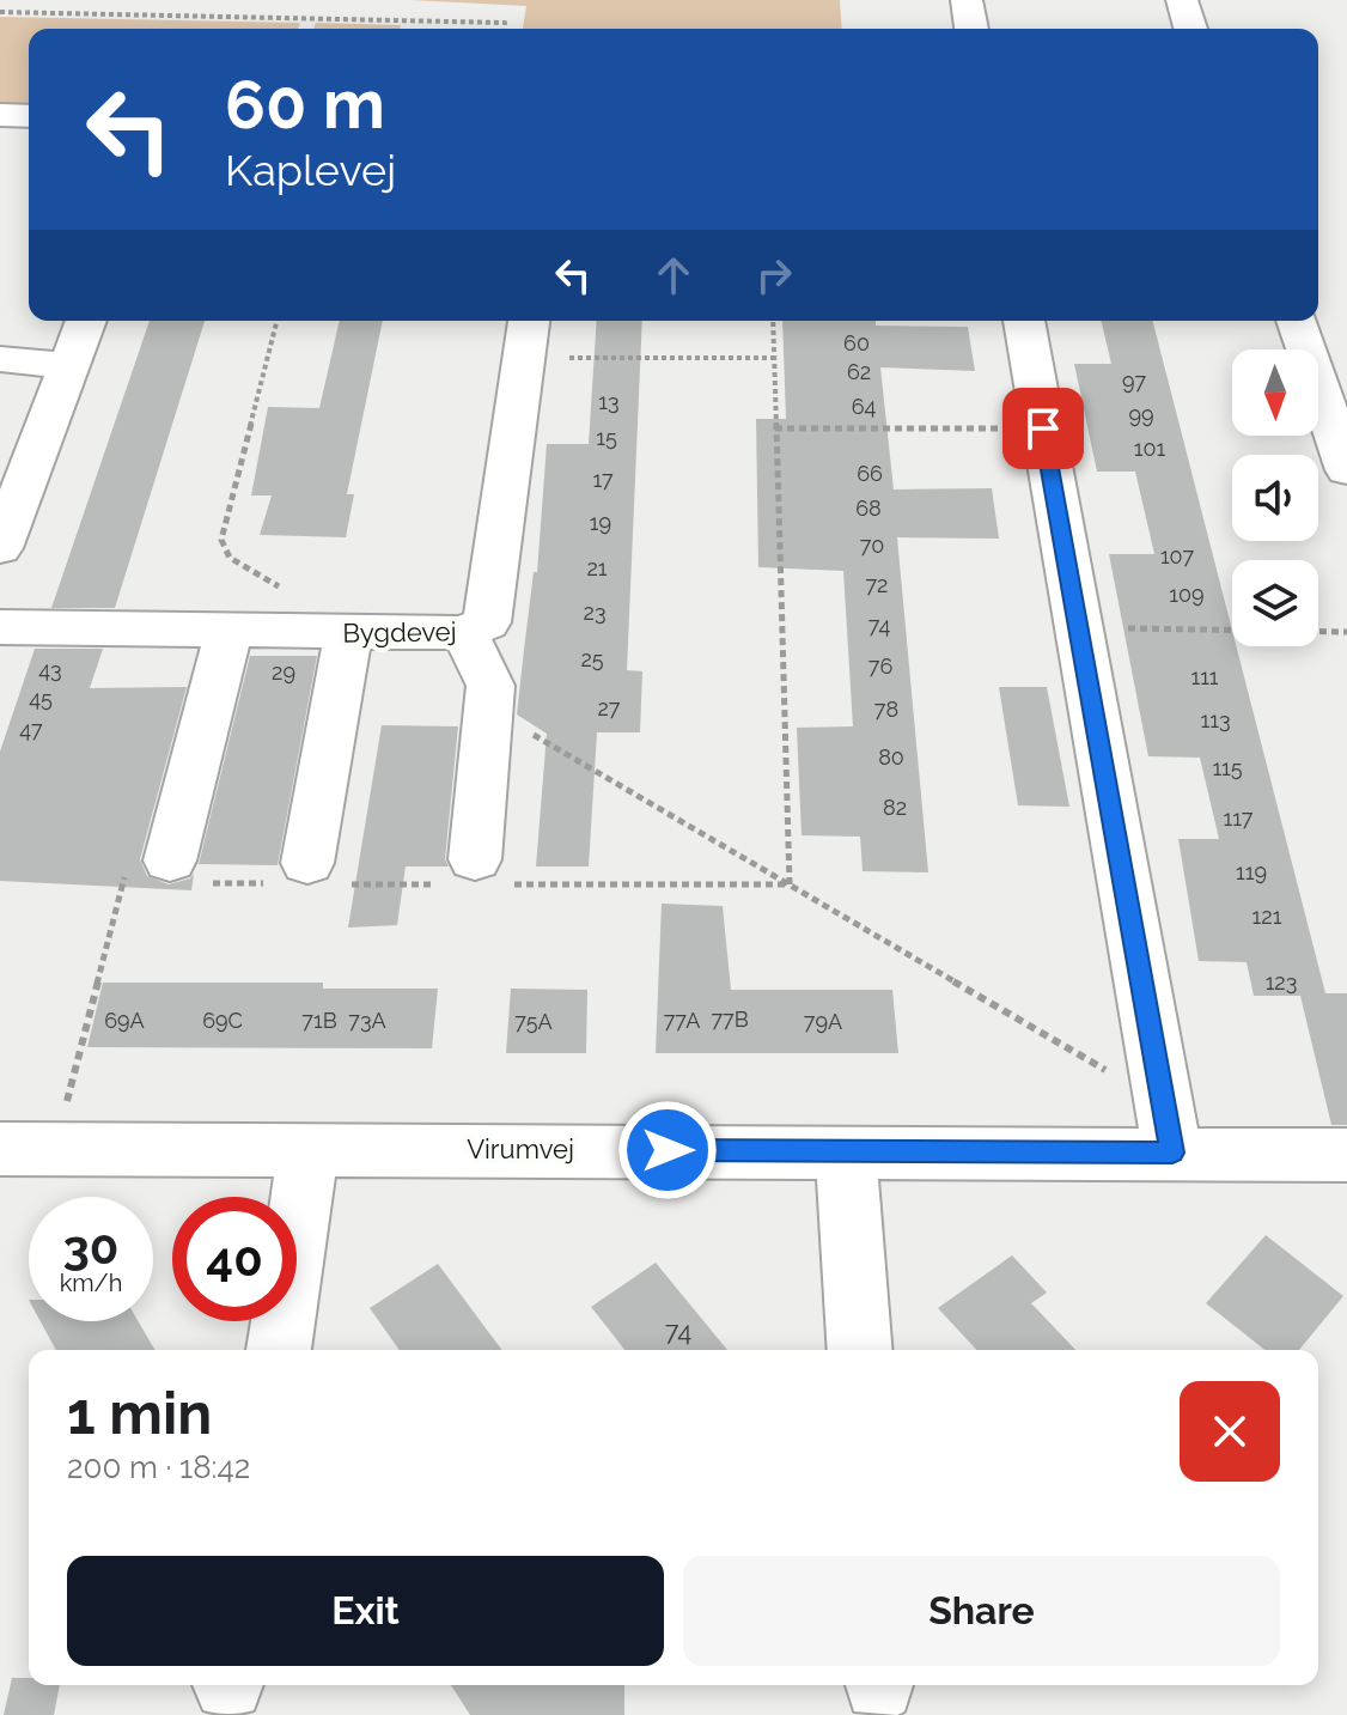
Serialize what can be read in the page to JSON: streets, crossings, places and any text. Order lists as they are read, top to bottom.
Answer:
{
  "streets": {
    "street": ["Bygdevej", "Virumvej"]
  },
  "house_numbers": [
    "60",
    "62",
    "97",
    "13",
    "64",
    "99",
    "15",
    "101",
    "66",
    "17",
    "68",
    "19",
    "70",
    "107",
    "21",
    "72",
    "109",
    "23",
    "74",
    "25",
    "76",
    "43",
    "29",
    "111",
    "45",
    "27",
    "78",
    "113",
    "47",
    "80",
    "115",
    "82",
    "117",
    "119",
    "121",
    "123",
    "77B",
    "69A",
    "69C",
    "71B",
    "73A",
    "77A",
    "75A",
    "79A",
    "74"
  ],
  "north": "bottom",
  "page": {
    "turn": ["60 m", "Kaplevej"],
    "speed": "30 km/h",
    "limit": "40",
    "heading": ["1 min", "200 m · 18:42"],
    "buttons": ["Exit", "Share"]
  }
}
